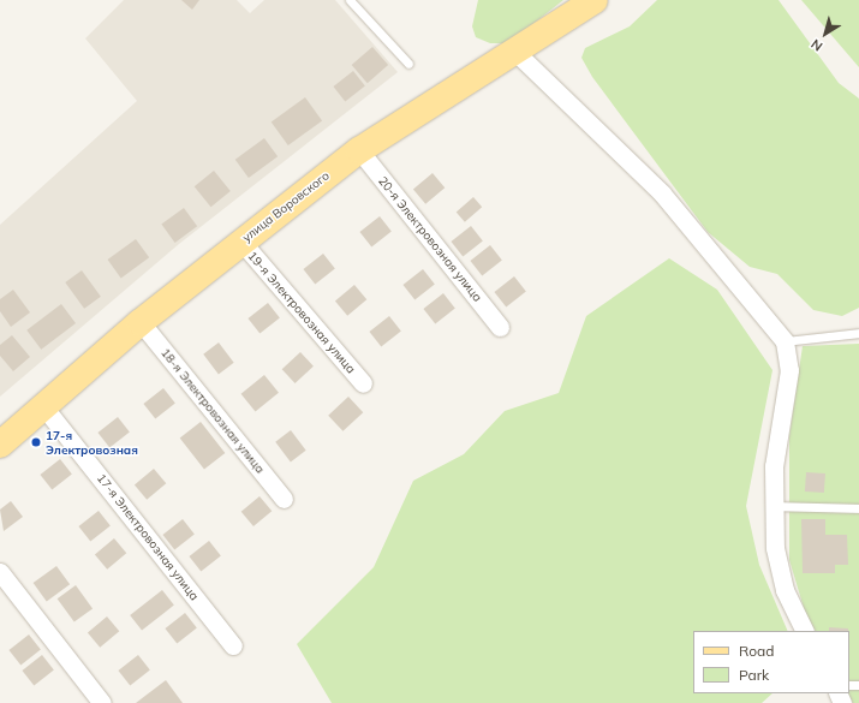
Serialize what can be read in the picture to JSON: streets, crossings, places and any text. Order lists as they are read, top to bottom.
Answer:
{
  "streets": {
    "main road": ["улица Воровского"],
    "street": [
      "20-я Электровозная улица",
      "19-я Электровозная улица",
      "18-я Электровозная улица",
      "17-я Электровозная улица"
    ]
  },
  "crossings": [
    ["улица Воровского", "20-я Электровозная улица"],
    ["улица Воровского", "19-я Электровозная улица"],
    ["улица Воровского", "18-я Электровозная улица"],
    ["улица Воровского", "17-я Электровозная улица"]
  ],
  "places": ["17-я Электровозная"],
  "legend": ["Road", "Park"],
  "north": "bottom left"
}
